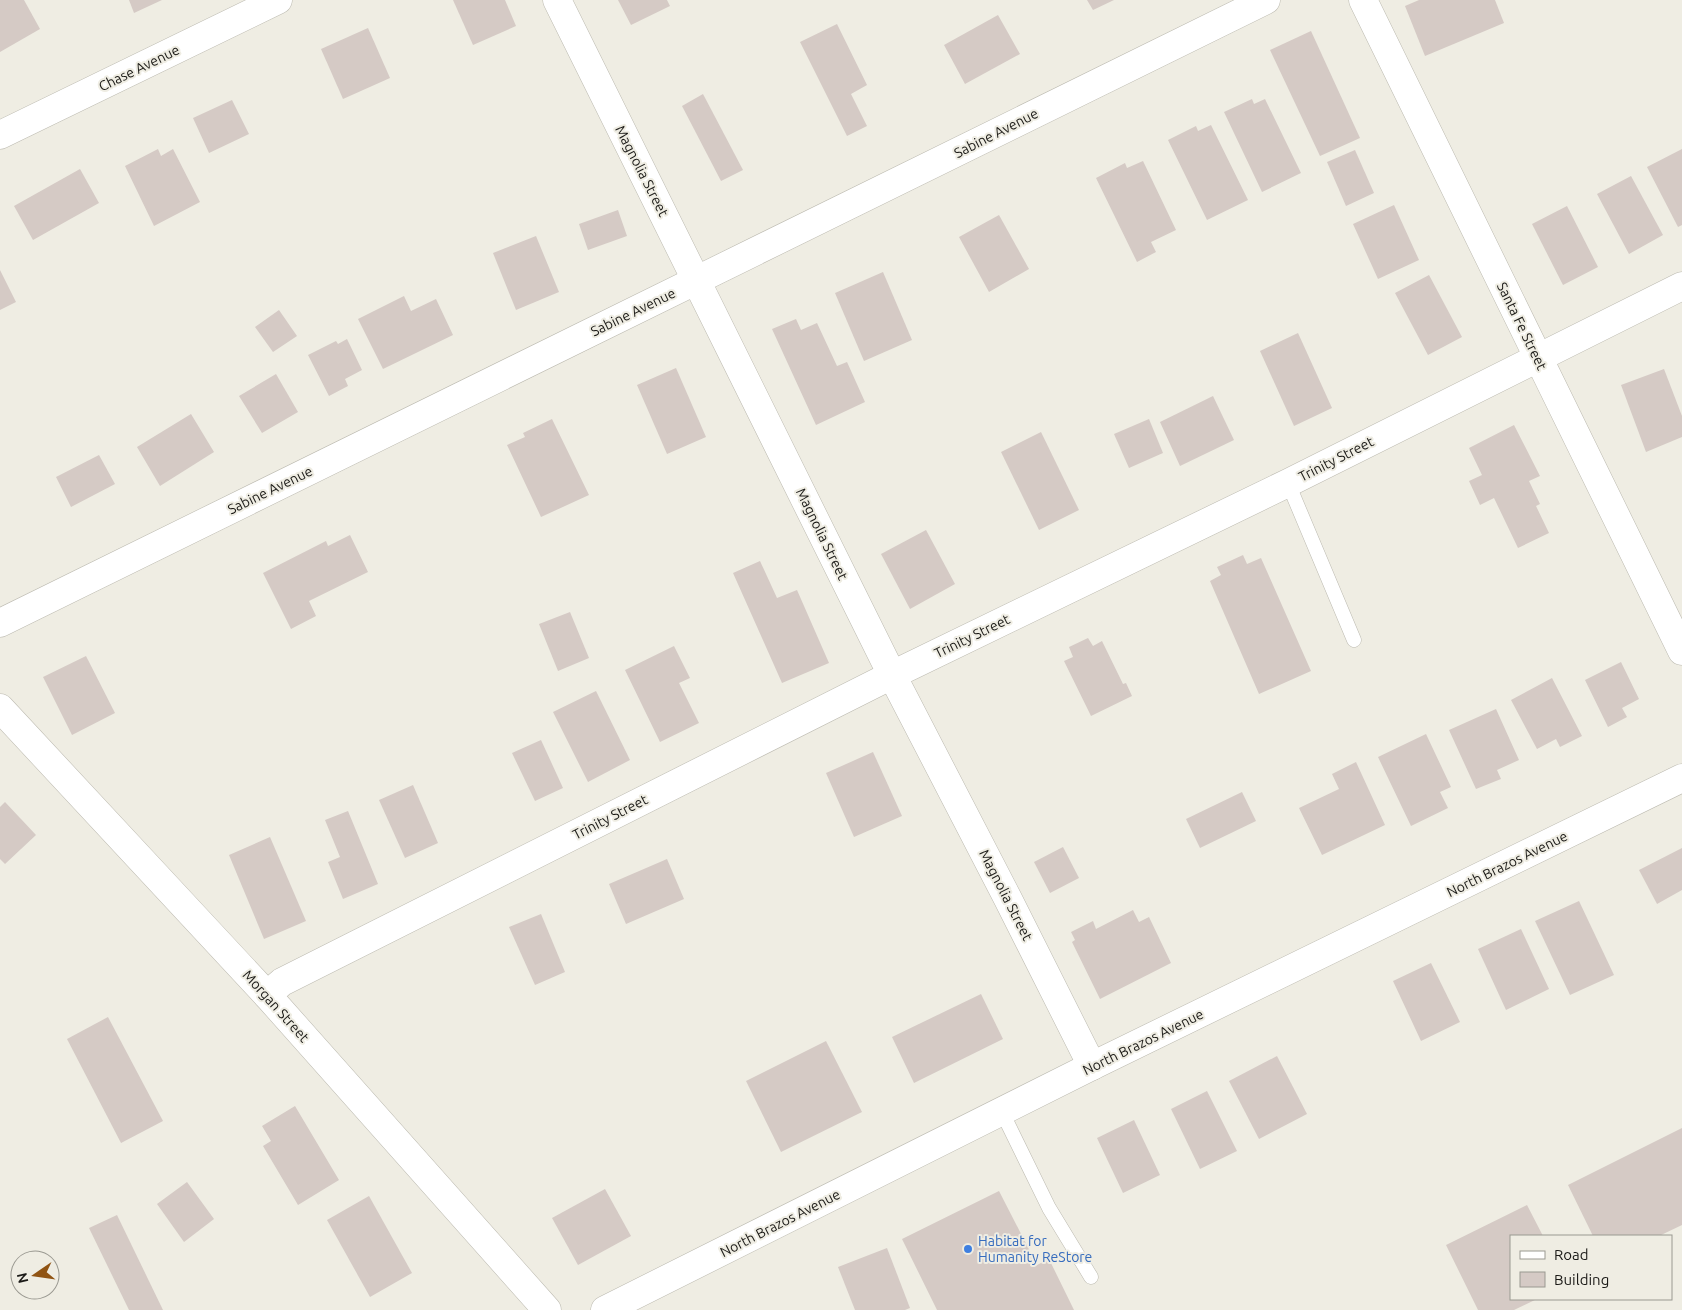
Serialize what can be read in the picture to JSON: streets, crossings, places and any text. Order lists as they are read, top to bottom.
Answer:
{
  "streets": {
    "street": [
      "Chase Avenue",
      "Sabine Avenue",
      "Magnolia Street",
      "Santa Fe Street",
      "Trinity Street",
      "North Brazos Avenue",
      "Morgan Street"
    ]
  },
  "crossings": [
    ["Sabine Avenue", "Magnolia Street"],
    ["Magnolia Street", "Trinity Street"],
    ["Magnolia Street", "North Brazos Avenue"],
    ["Santa Fe Street", "Trinity Street"],
    ["Trinity Street", "Morgan Street"]
  ],
  "places": ["Habitat for Humanity ReStore"],
  "legend": ["Road", "Building"],
  "north": "left"
}
